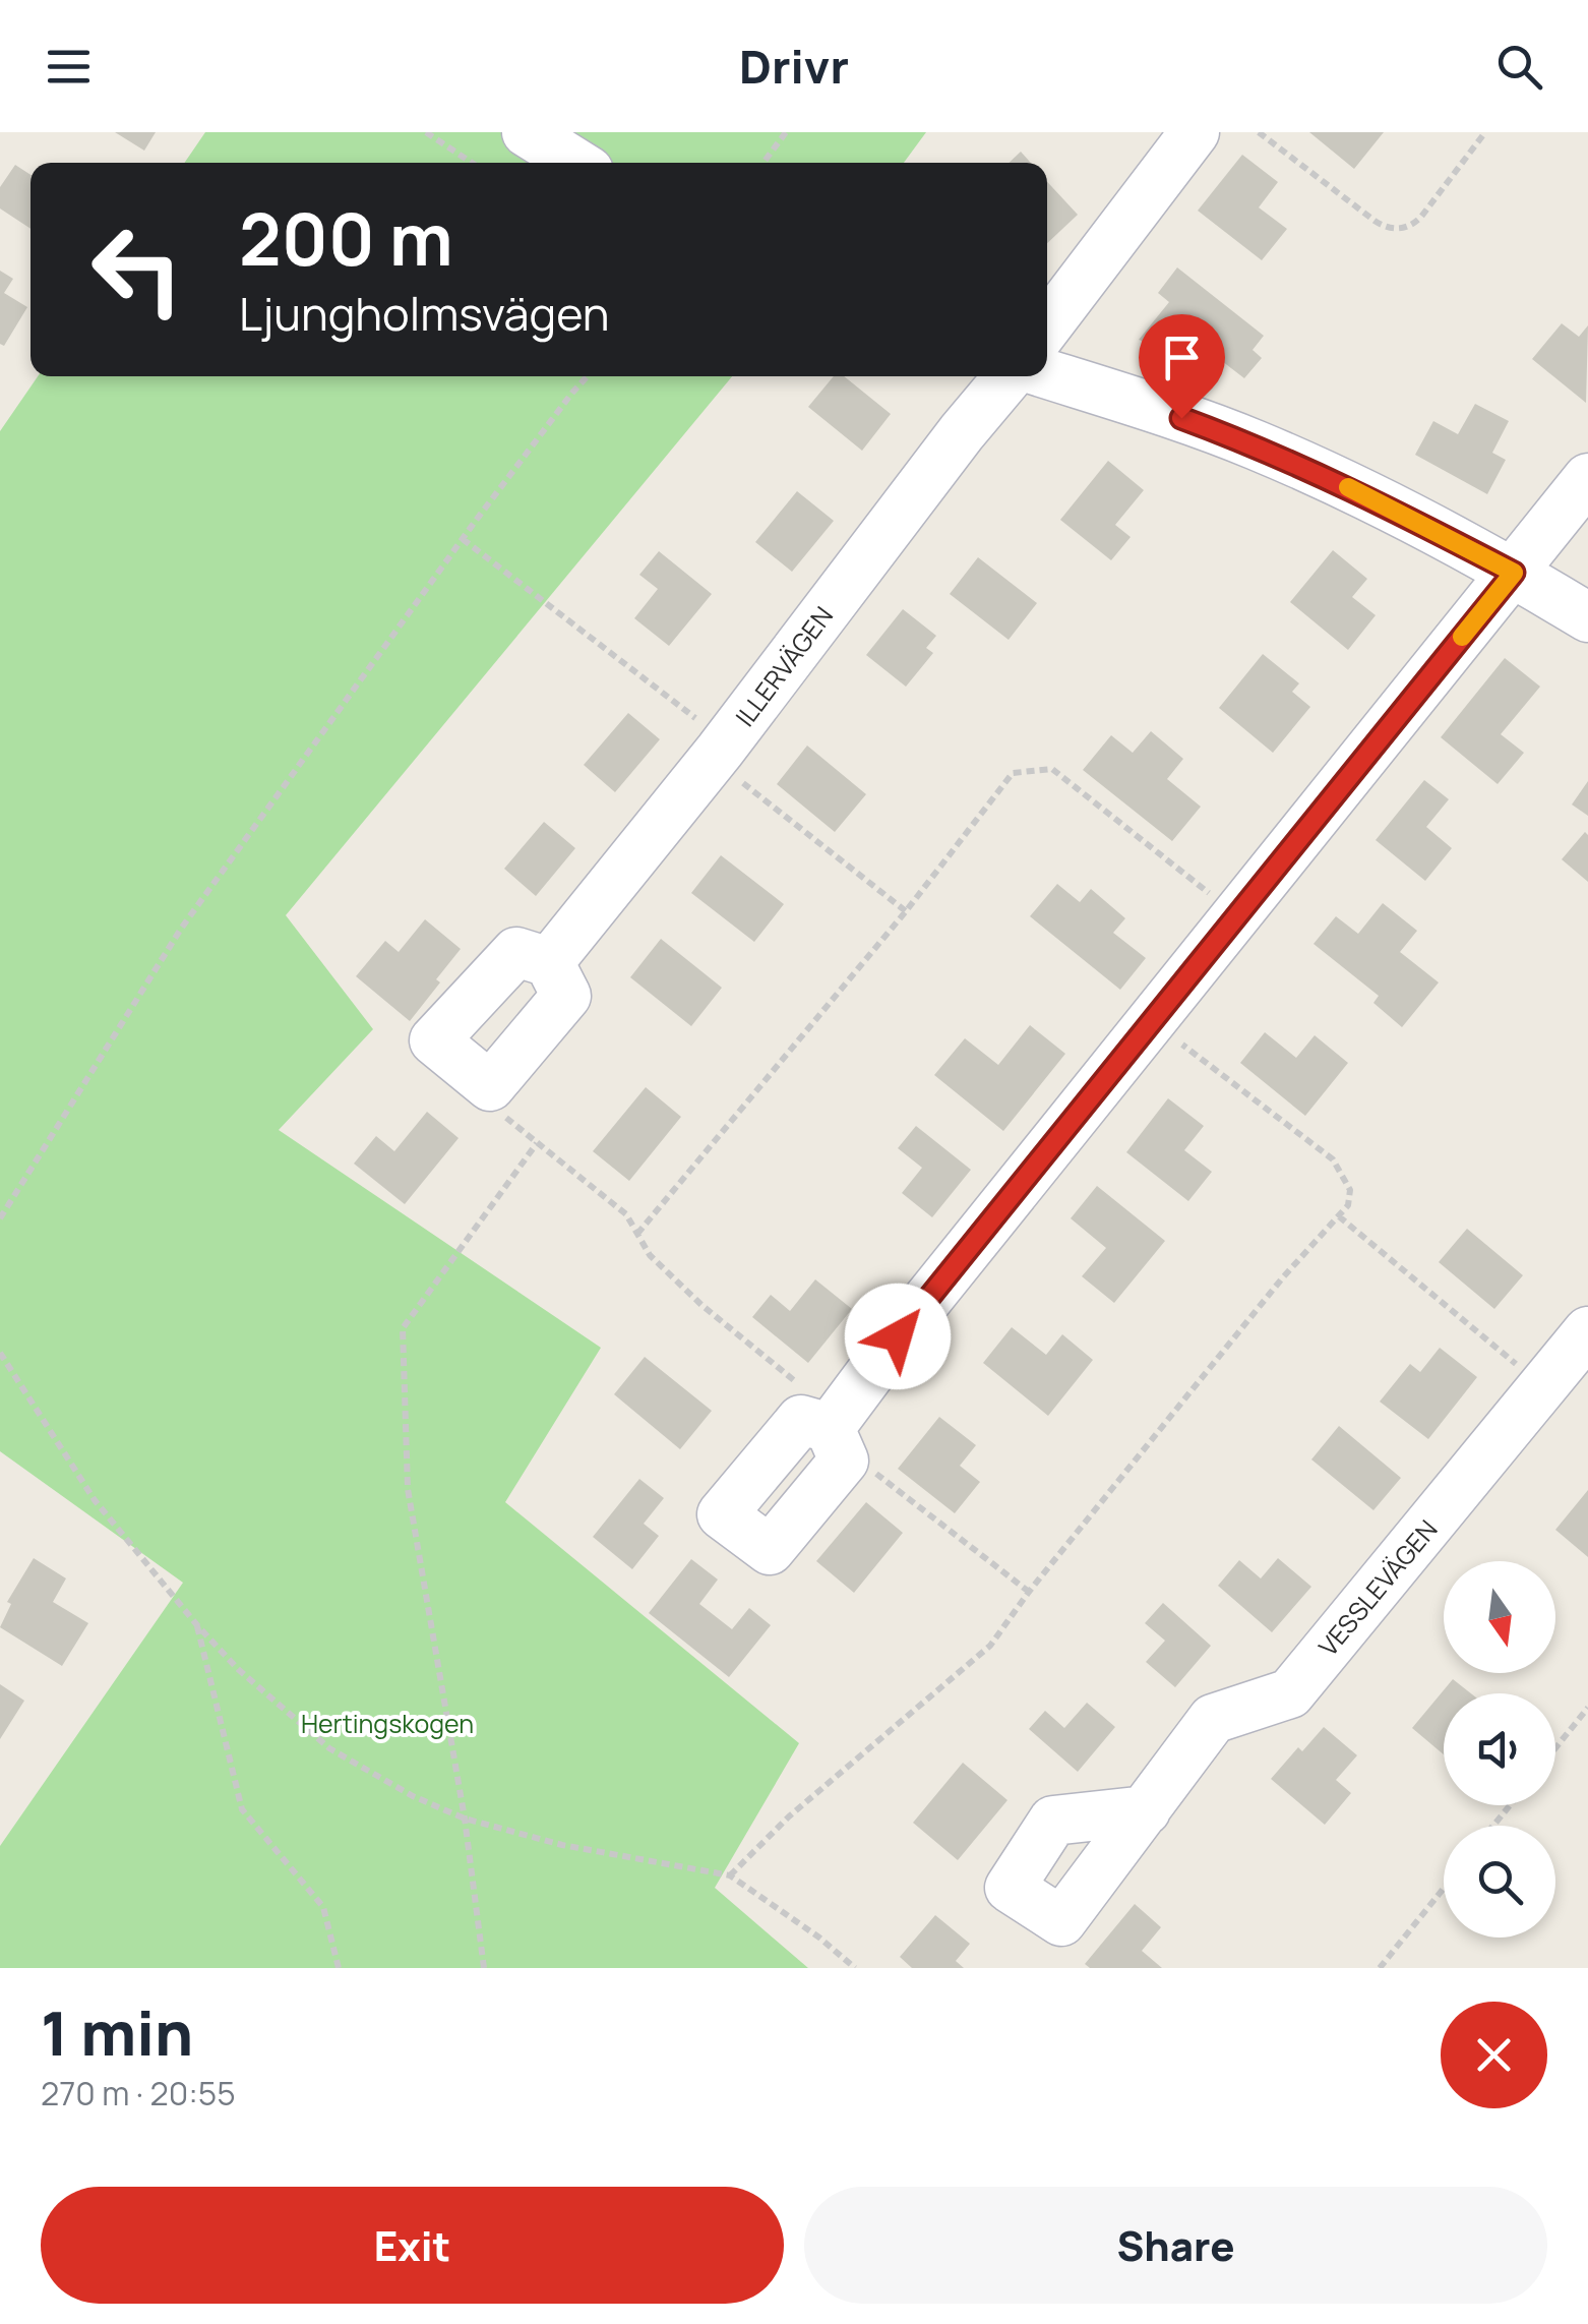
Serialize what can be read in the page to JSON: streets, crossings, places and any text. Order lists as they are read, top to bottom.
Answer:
{
  "streets": {
    "street": ["ILLERVÄGEN", "VESSLEVÄGEN"]
  },
  "parks": ["Hertingskogen"],
  "north": "bottom",
  "page": {
    "header": "Drivr",
    "turn": ["200 m", "Ljungholmsvägen"],
    "heading": ["1 min", "270 m · 20:55"],
    "buttons": ["Exit", "Share"]
  }
}
